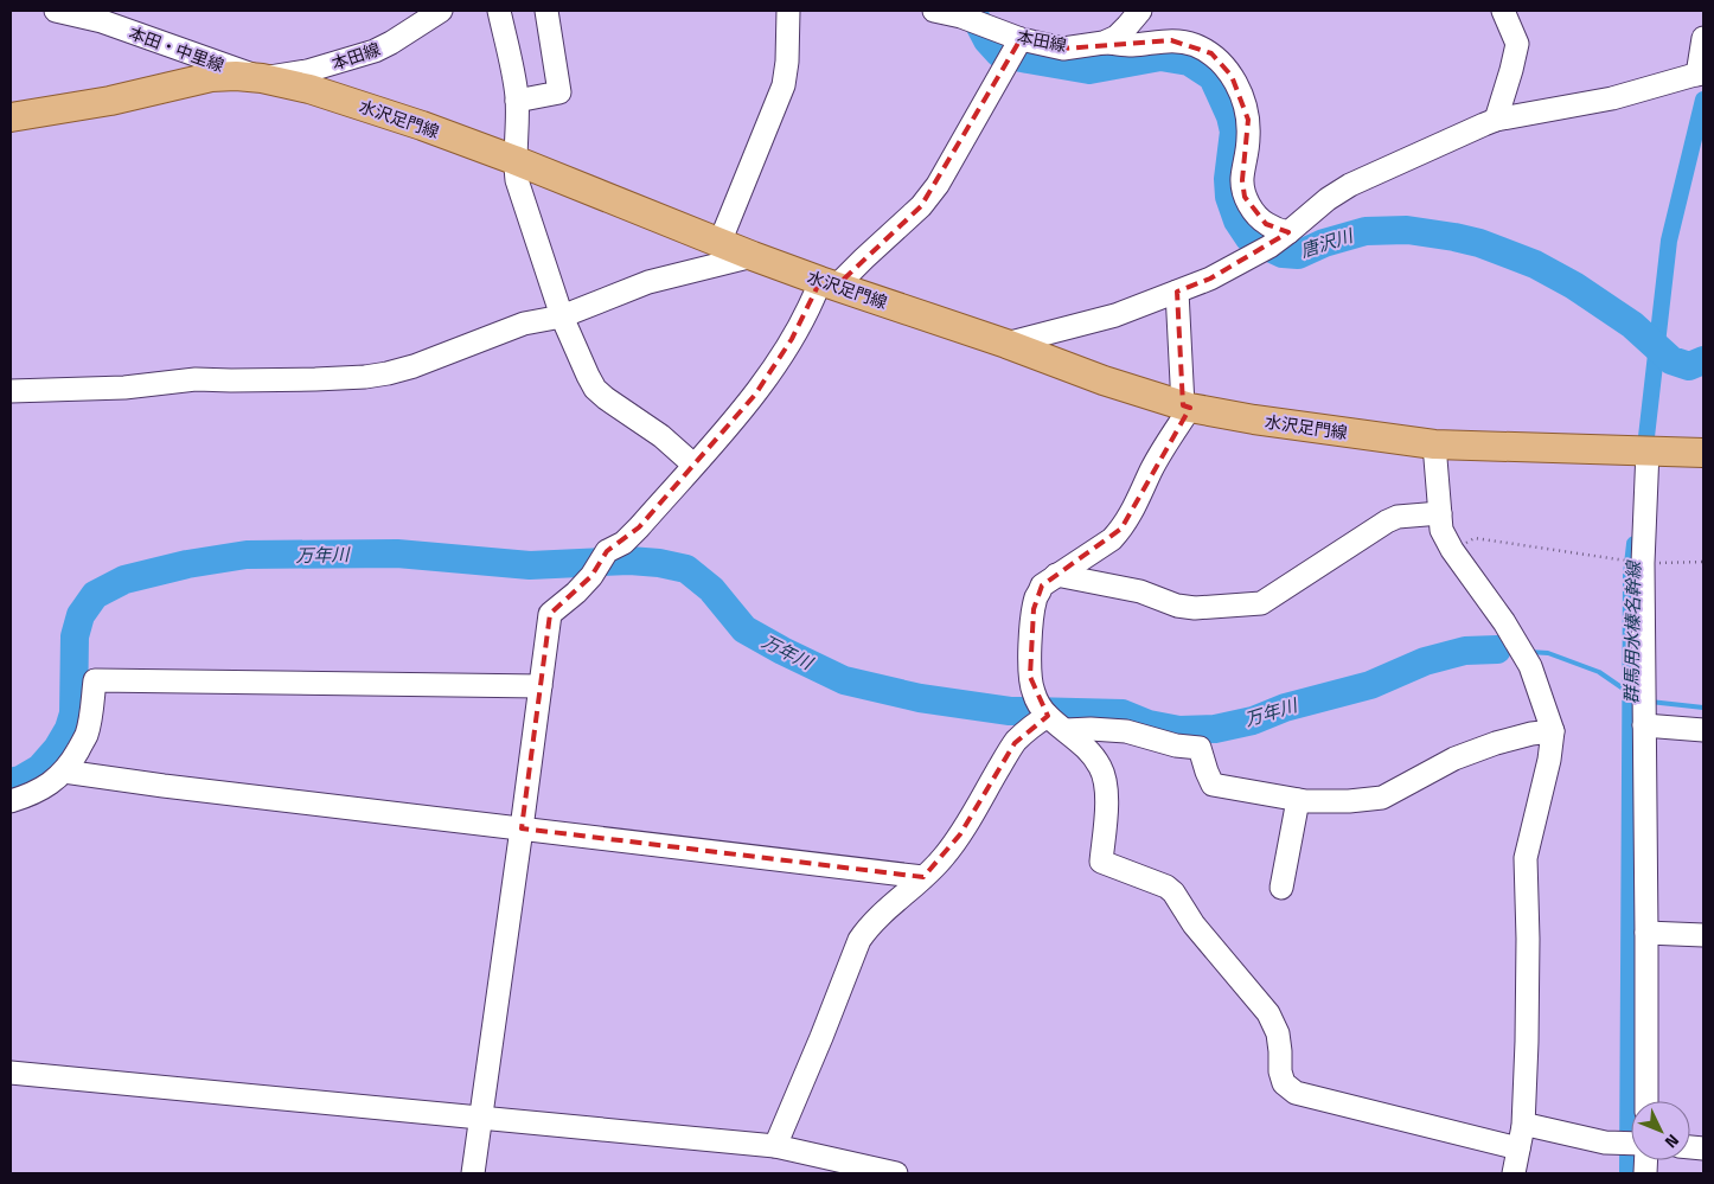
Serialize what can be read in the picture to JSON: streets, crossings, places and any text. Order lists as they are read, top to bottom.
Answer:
{
  "streets": {
    "main road": ["水沢足門線"],
    "street": ["本田線", "本田・中里線"]
  },
  "crossings": [
    ["本田線", "本田・中里線"],
    ["本田線", "水沢足門線"],
    ["本田・中里線", "水沢足門線"]
  ],
  "water": ["唐沢川", "万年川", "群馬用水榛名幹線"],
  "north": "bottom right"
}
